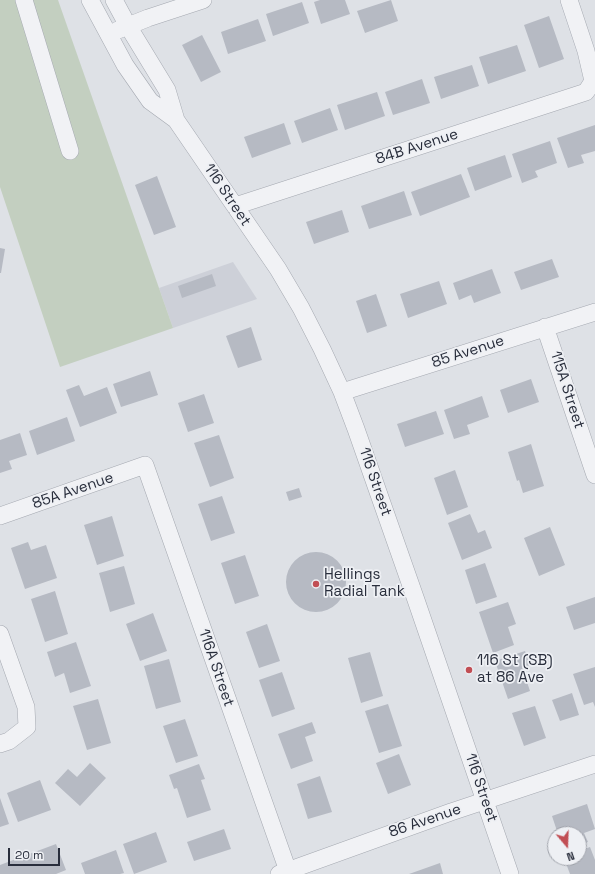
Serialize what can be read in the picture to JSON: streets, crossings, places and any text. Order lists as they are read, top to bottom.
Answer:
{
  "streets": {
    "street": [
      "84B Avenue",
      "116 Street",
      "85 Avenue",
      "115A Street",
      "85A Avenue",
      "116A Street",
      "86 Avenue"
    ]
  },
  "crossings": [
    ["84B Avenue", "116 Street"],
    ["116 Street", "85 Avenue"],
    ["116 Street", "86 Avenue"],
    ["85 Avenue", "115A Street"],
    ["85A Avenue", "116A Street"],
    ["116A Street", "86 Avenue"]
  ],
  "places": ["Hellings Radial Tank", "116 St (SB) at 86 Ave"],
  "scale_bar": "20 m",
  "north": "bottom"
}
